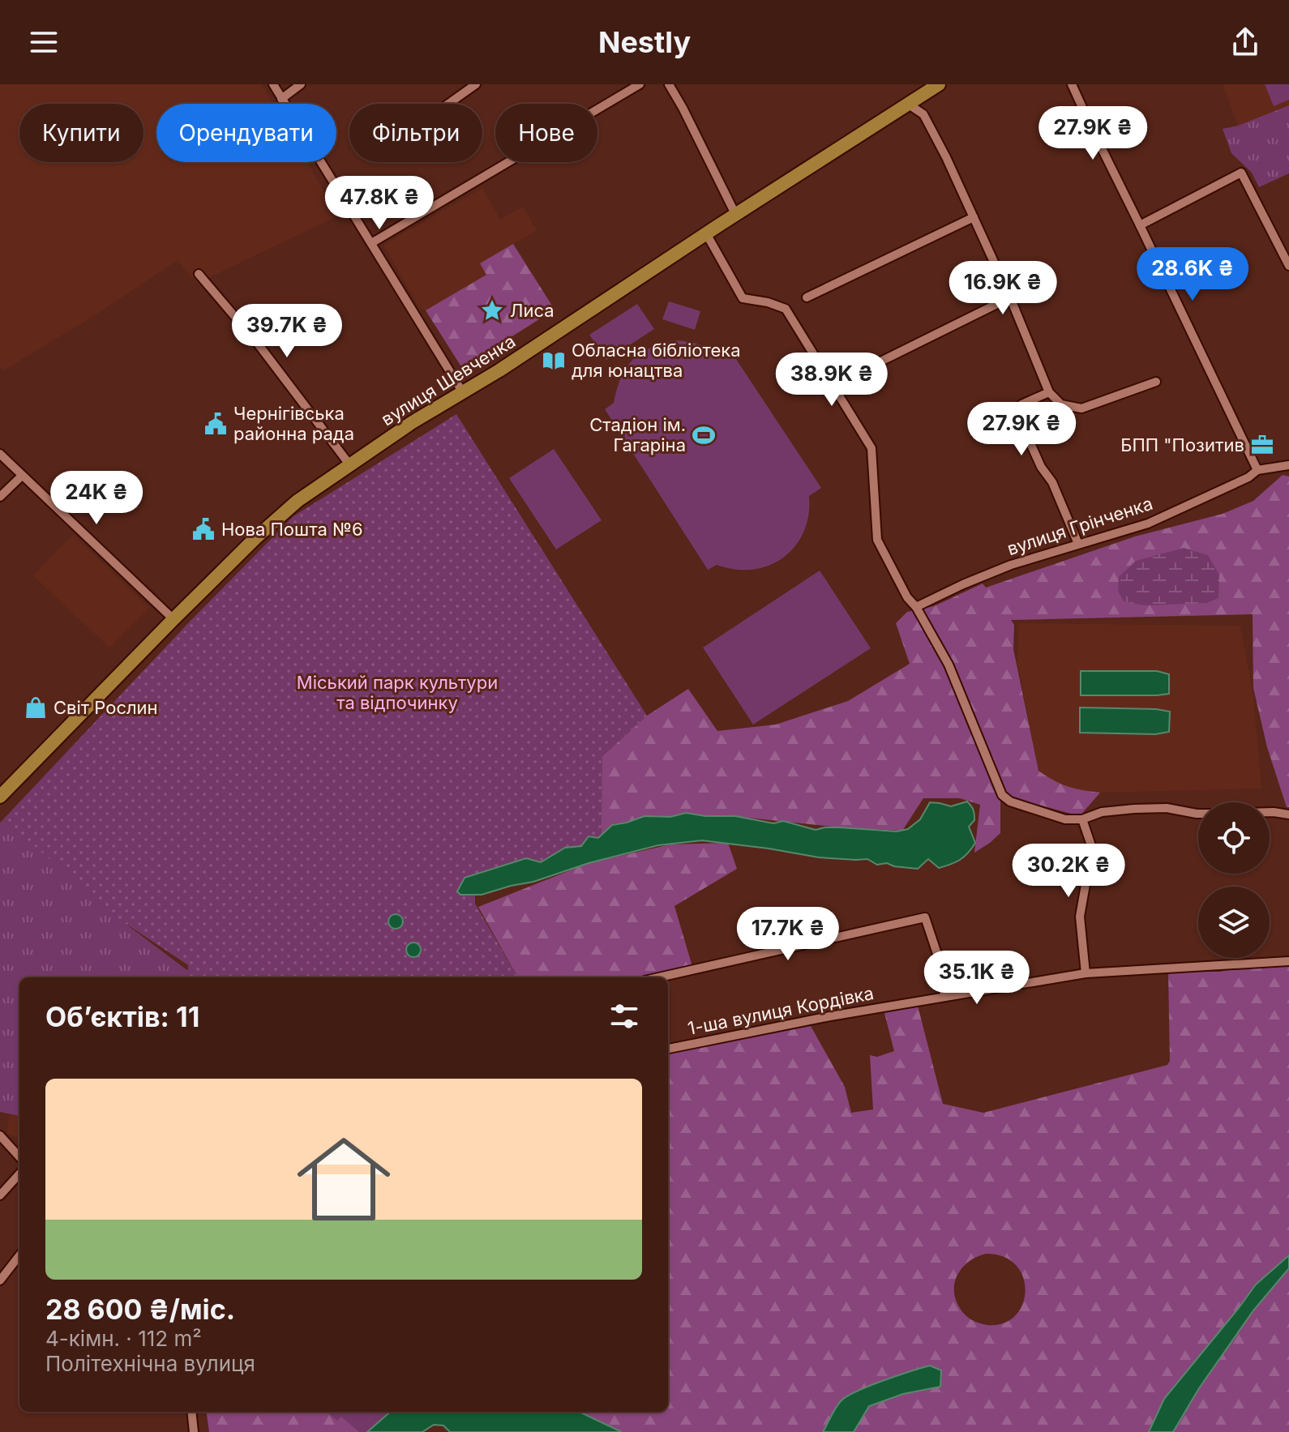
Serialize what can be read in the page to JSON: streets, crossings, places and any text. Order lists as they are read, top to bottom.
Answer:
{
  "streets": {
    "main road": ["вулиця Шевченка"],
    "street": ["вулиця Грінченка", "1-ша вулиця Кордівка"]
  },
  "parks": ["Міський парк культури та відпочинку"],
  "places": {
    "place": ["Лиса"],
    "library": ["Обласна бібліотека для юнацтва"],
    "public building": ["Чернігівська районна рада", "Нова Пошта №6"],
    "sports": ["Стадіон ім. Гагаріна"],
    "office": ["БПП \"Позитив"],
    "shop": ["Світ Рослин"]
  },
  "page": {
    "header": "Nestly",
    "chip": [
      "Купити",
      "Орендувати",
      "Фільтри",
      "Нове"
    ],
    "price": [
      "27.9K ₴",
      "47.8K ₴",
      "28.6K ₴",
      "16.9K ₴",
      "39.7K ₴",
      "38.9K ₴",
      "27.9K ₴",
      "24K ₴",
      "30.2K ₴",
      "17.7K ₴",
      "35.1K ₴"
    ],
    "heading": "Об’єктів: 11",
    "list": [
      {
        "name": "28 600 ₴/міс.",
        "note": "4-кімн. · 112 m² · Політехнічна вулиця"
      }
    ]
  }
}
